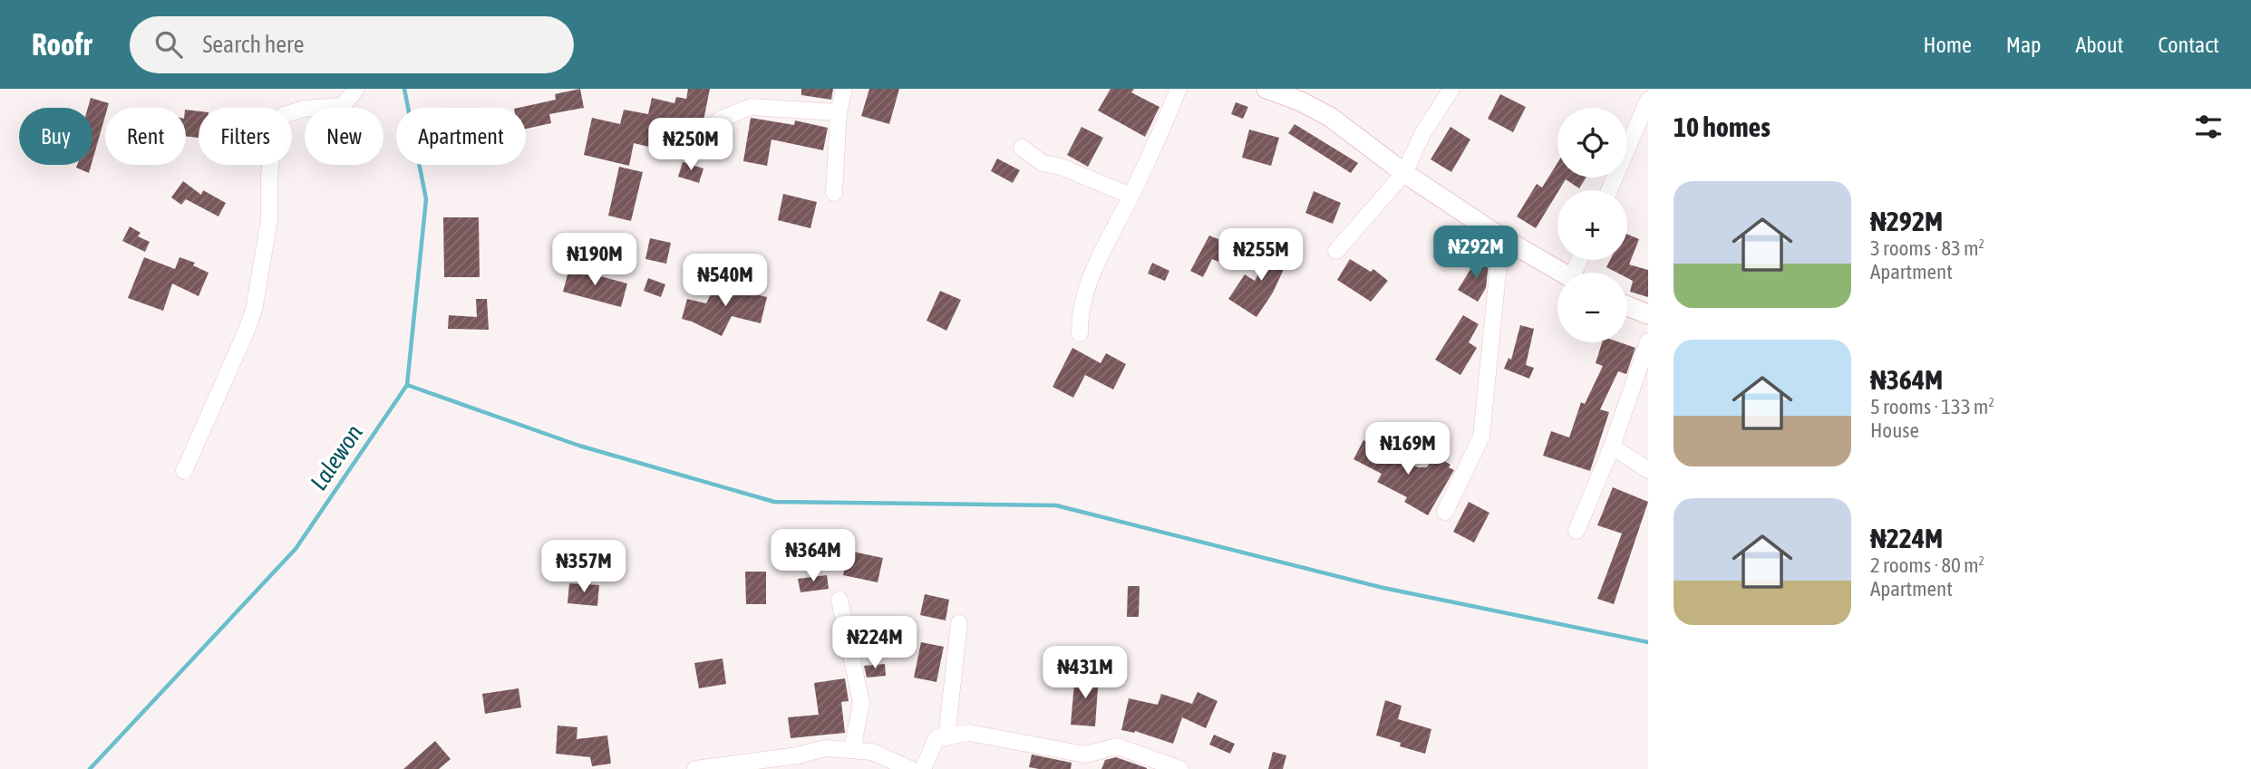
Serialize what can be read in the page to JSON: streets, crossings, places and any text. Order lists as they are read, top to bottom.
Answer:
{
  "water": ["Lalewon"],
  "page": {
    "header": "Roofr",
    "search": "Search here",
    "nav": [
      "Home",
      "Map",
      "About",
      "Contact"
    ],
    "heading": "10 homes",
    "map_buttons": ["+", "−"],
    "chip": [
      "Buy",
      "Rent",
      "Filters",
      "New",
      "Apartment"
    ],
    "price": [
      "₦250M",
      "₦292M",
      "₦255M",
      "₦190M",
      "₦540M",
      "₦169M",
      "₦364M",
      "₦357M",
      "₦224M",
      "₦431M"
    ],
    "list": [
      {
        "name": "₦292M",
        "note": "3 rooms · 83 m² · Apartment"
      },
      {
        "name": "₦364M",
        "note": "5 rooms · 133 m² · House"
      },
      {
        "name": "₦224M",
        "note": "2 rooms · 80 m² · Apartment"
      }
    ]
  }
}
